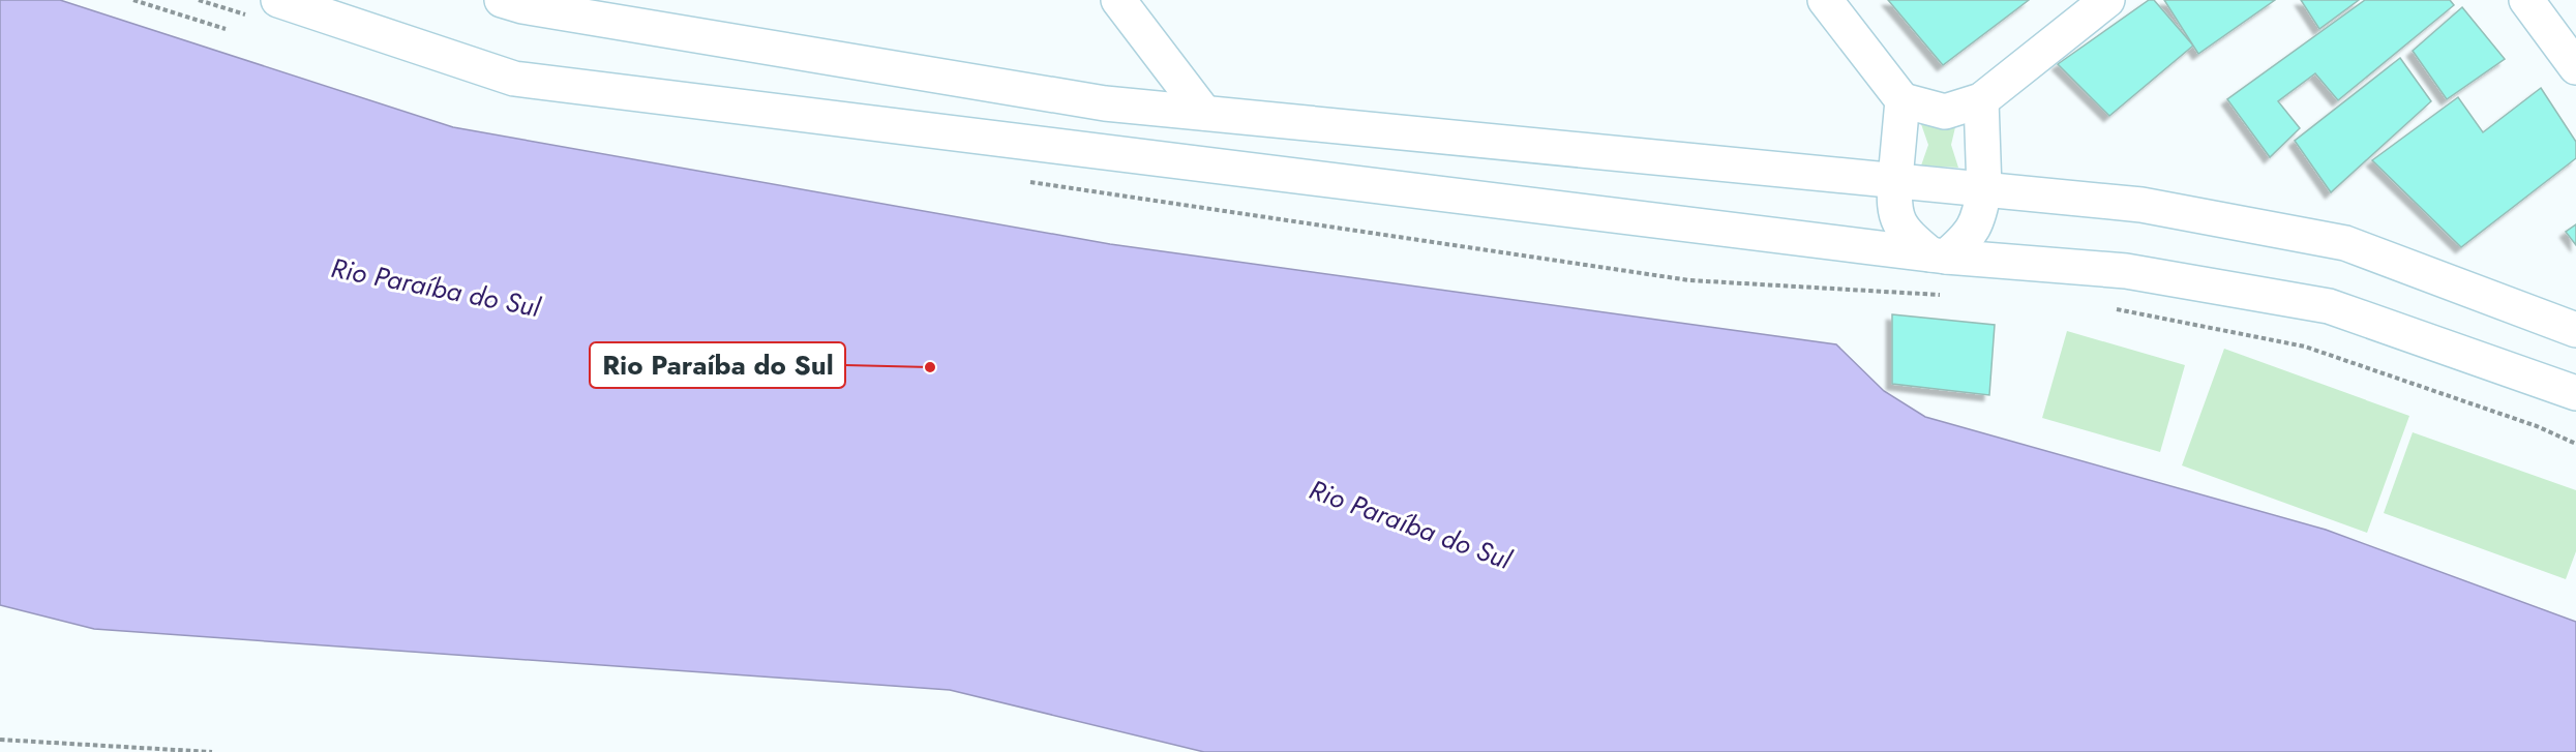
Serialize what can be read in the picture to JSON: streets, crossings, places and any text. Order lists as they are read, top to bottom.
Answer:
{
  "water": ["Rio Paraíba do Sul"],
  "places": ["Rio Paraíba do Sul"]
}
